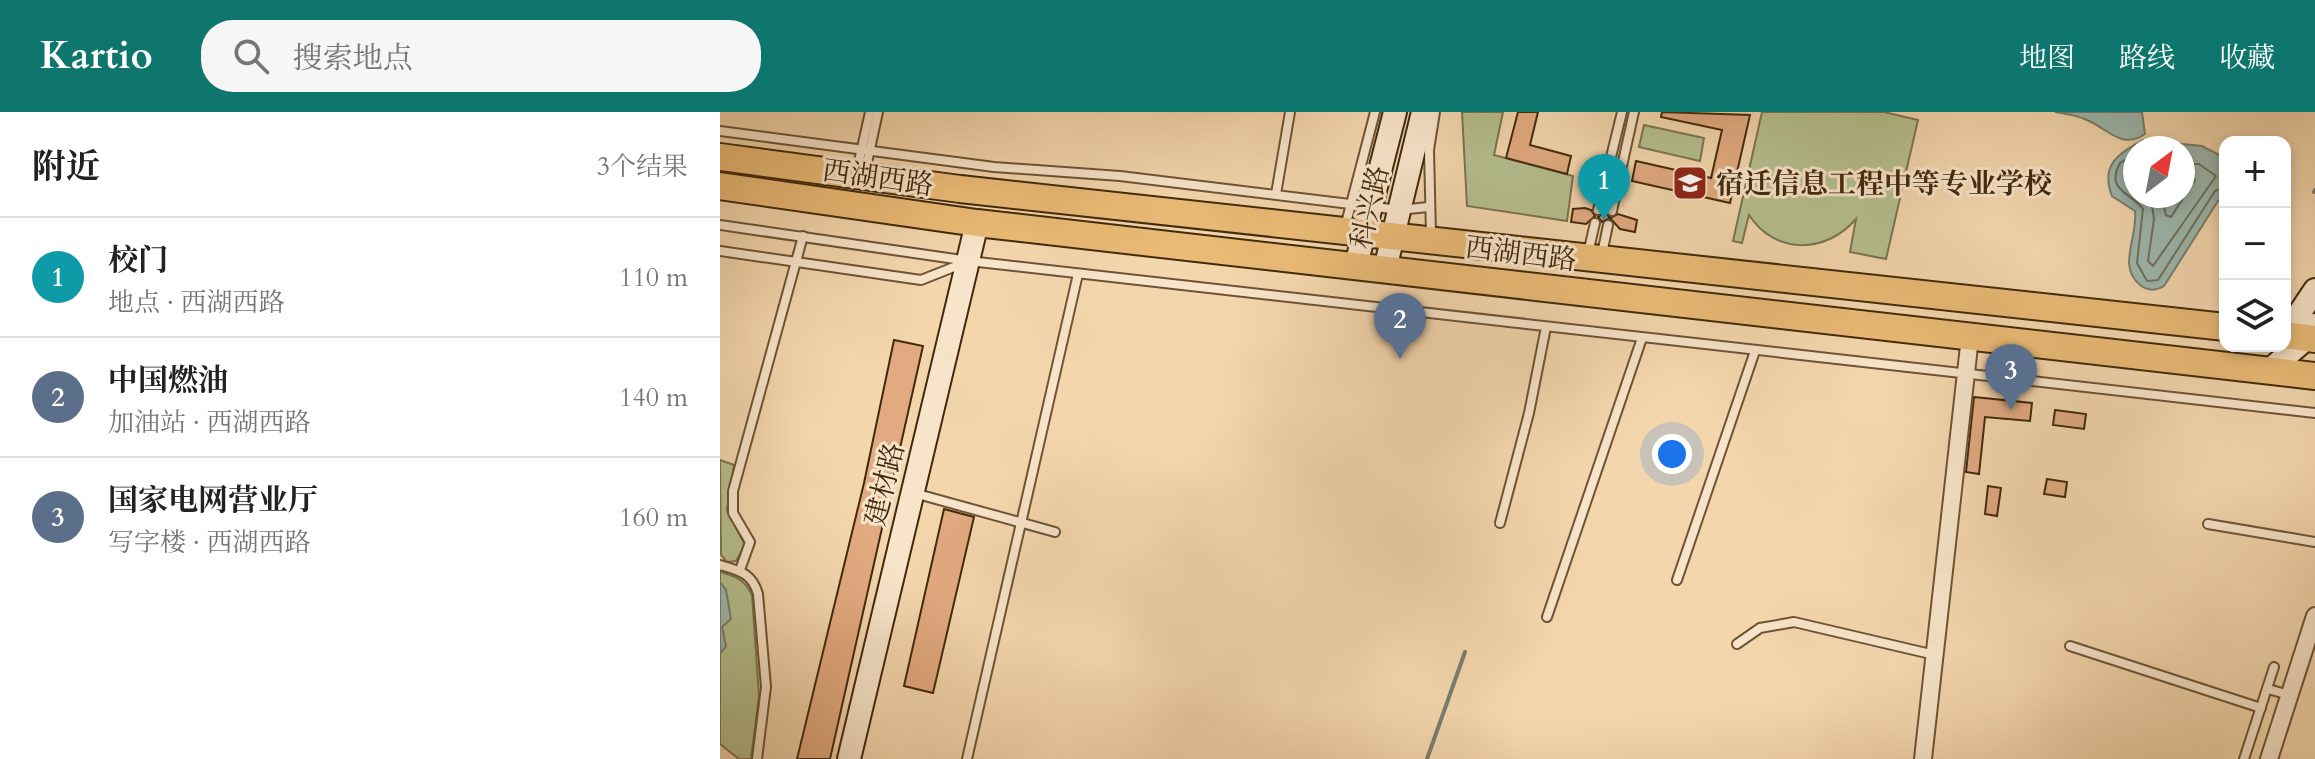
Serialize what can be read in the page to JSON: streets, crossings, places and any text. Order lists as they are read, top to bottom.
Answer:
{
  "streets": {
    "main road": ["西湖西路"],
    "street": ["科兴路", "建材路"]
  },
  "crossings": [
    ["西湖西路", "科兴路"],
    ["西湖西路", "建材路"]
  ],
  "places": {
    "school or university": ["宿迁信息工程中等专业学校"]
  },
  "north": "top right",
  "page": {
    "header": "Kartio",
    "search": "搜索地点",
    "nav": ["地图", "路线", "收藏"],
    "heading": ["附近", "3个结果"],
    "map_buttons": ["+", "−"],
    "pins": ["1", "2", "3"],
    "list": [
      {
        "mark": "1",
        "name": "校门",
        "note": "地点 · 西湖西路",
        "value": "110 m"
      },
      {
        "mark": "2",
        "name": "中国燃油",
        "note": "加油站 · 西湖西路",
        "value": "140 m"
      },
      {
        "mark": "3",
        "name": "国家电网营业厅",
        "note": "写字楼 · 西湖西路",
        "value": "160 m"
      }
    ]
  }
}
